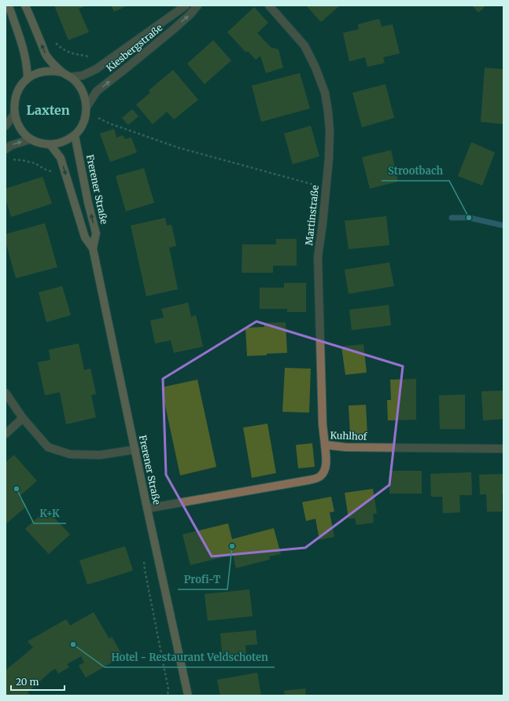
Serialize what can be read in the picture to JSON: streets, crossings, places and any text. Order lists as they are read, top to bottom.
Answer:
{
  "streets": {
    "main road": ["Frerener Straße"],
    "street": ["Kiesbergstraße", "Martinstraße", "Kuhlhof"]
  },
  "crossings": [
    ["Kiesbergstraße", "Frerener Straße"],
    ["Frerener Straße", "Kuhlhof"],
    ["Martinstraße", "Kuhlhof"]
  ],
  "districts": ["Laxten"],
  "places": [
    "Strootbach",
    "K+K",
    "Profi-T",
    "Hotel - Restaurant Veldschoten"
  ],
  "scale_bar": "20 m"
}
